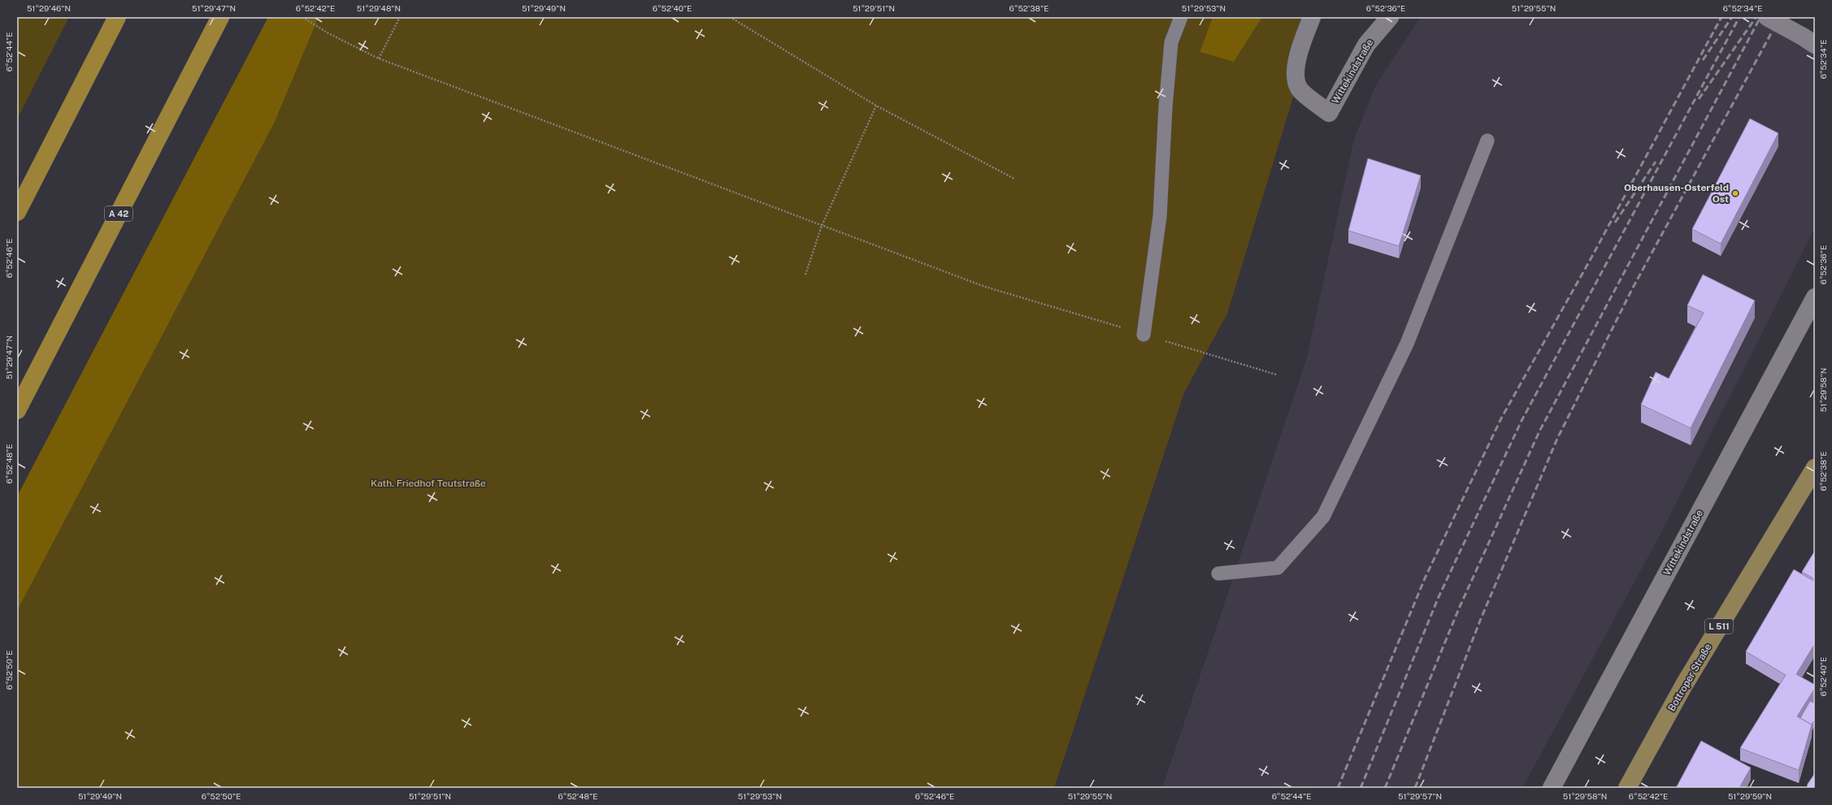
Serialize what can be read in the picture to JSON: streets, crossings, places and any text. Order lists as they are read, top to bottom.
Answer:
{
  "streets": {
    "highway": ["A 42"],
    "main road": ["L 511", "Bottroper Straße"],
    "street": ["Wittekindstraße"]
  },
  "parks": ["Kath. Friedhof Teutstraße"],
  "places": ["Oberhausen-Osterfeld Ost"],
  "coordinates": [
    "51°29'46\"N",
    "51°29'47\"N",
    "6°52'42\"E",
    "51°29'48\"N",
    "51°29'49\"N",
    "6°52'40\"E",
    "51°29'51\"N",
    "6°52'38\"E",
    "51°29'53\"N",
    "6°52'36\"E",
    "51°29'55\"N",
    "6°52'34\"E",
    "6°52'44\"E",
    "6°52'46\"E",
    "51°29'58\"N",
    "6°52'48\"E",
    "6°52'50\"E",
    "51°29'57\"N",
    "51°29'59\"N"
  ]
}
